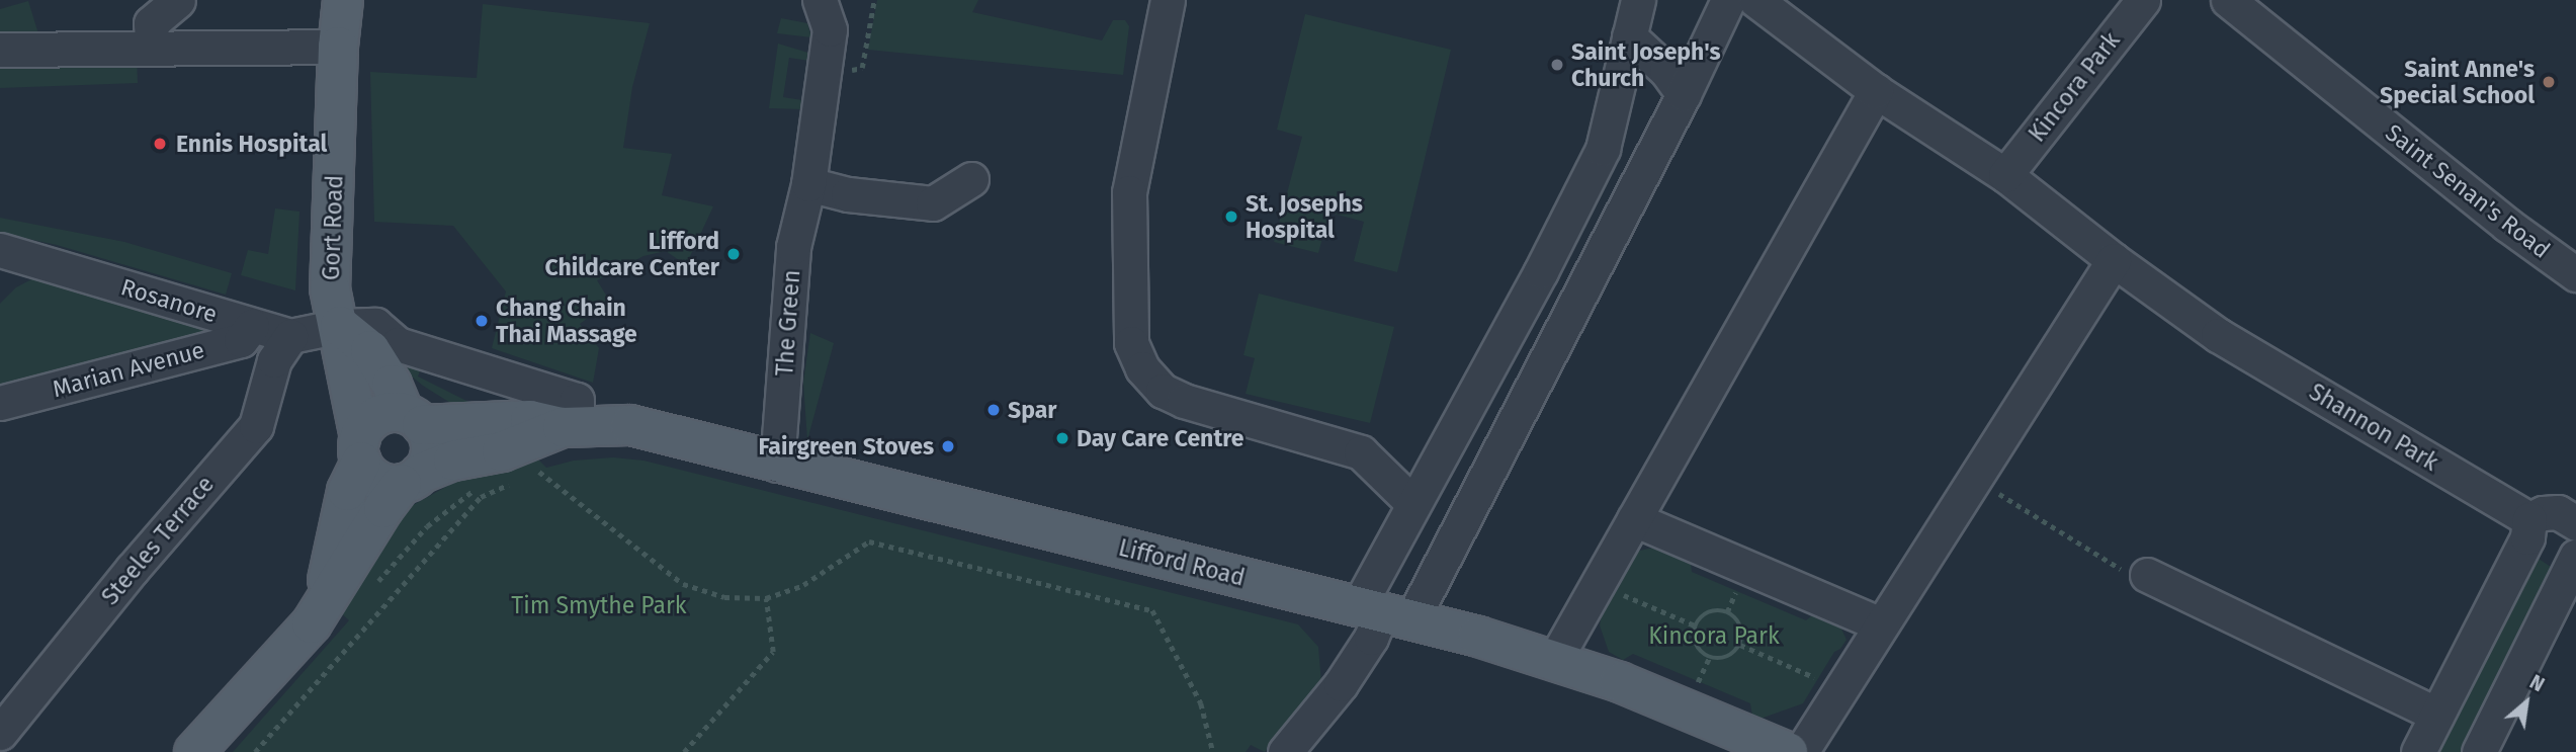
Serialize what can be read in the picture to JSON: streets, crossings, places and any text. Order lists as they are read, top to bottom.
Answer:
{
  "streets": {
    "main road": ["Gort Road", "Lifford Road"],
    "street": [
      "Kincora Park",
      "Saint Senan's Road",
      "Rosanore",
      "The Green",
      "Marian Avenue",
      "Shannon Park",
      "Steeles Terrace"
    ]
  },
  "crossings": [
    ["Gort Road", "Rosanore"],
    ["Gort Road", "Lifford Road"],
    ["Rosanore", "Marian Avenue"],
    ["Rosanore", "Steeles Terrace"],
    ["Rosanore", "Lifford Road"],
    ["The Green", "Lifford Road"]
  ],
  "parks": ["Tim Smythe Park", "Kincora Park"],
  "places": [
    "Saint Joseph's Church",
    "Saint Anne's Special School",
    "Ennis Hospital",
    "St. Josephs Hospital",
    "Lifford Childcare Center",
    "Chang Chain Thai Massage",
    "Spar",
    "Day Care Centre",
    "Fairgreen Stoves"
  ],
  "north": "top right"
}
